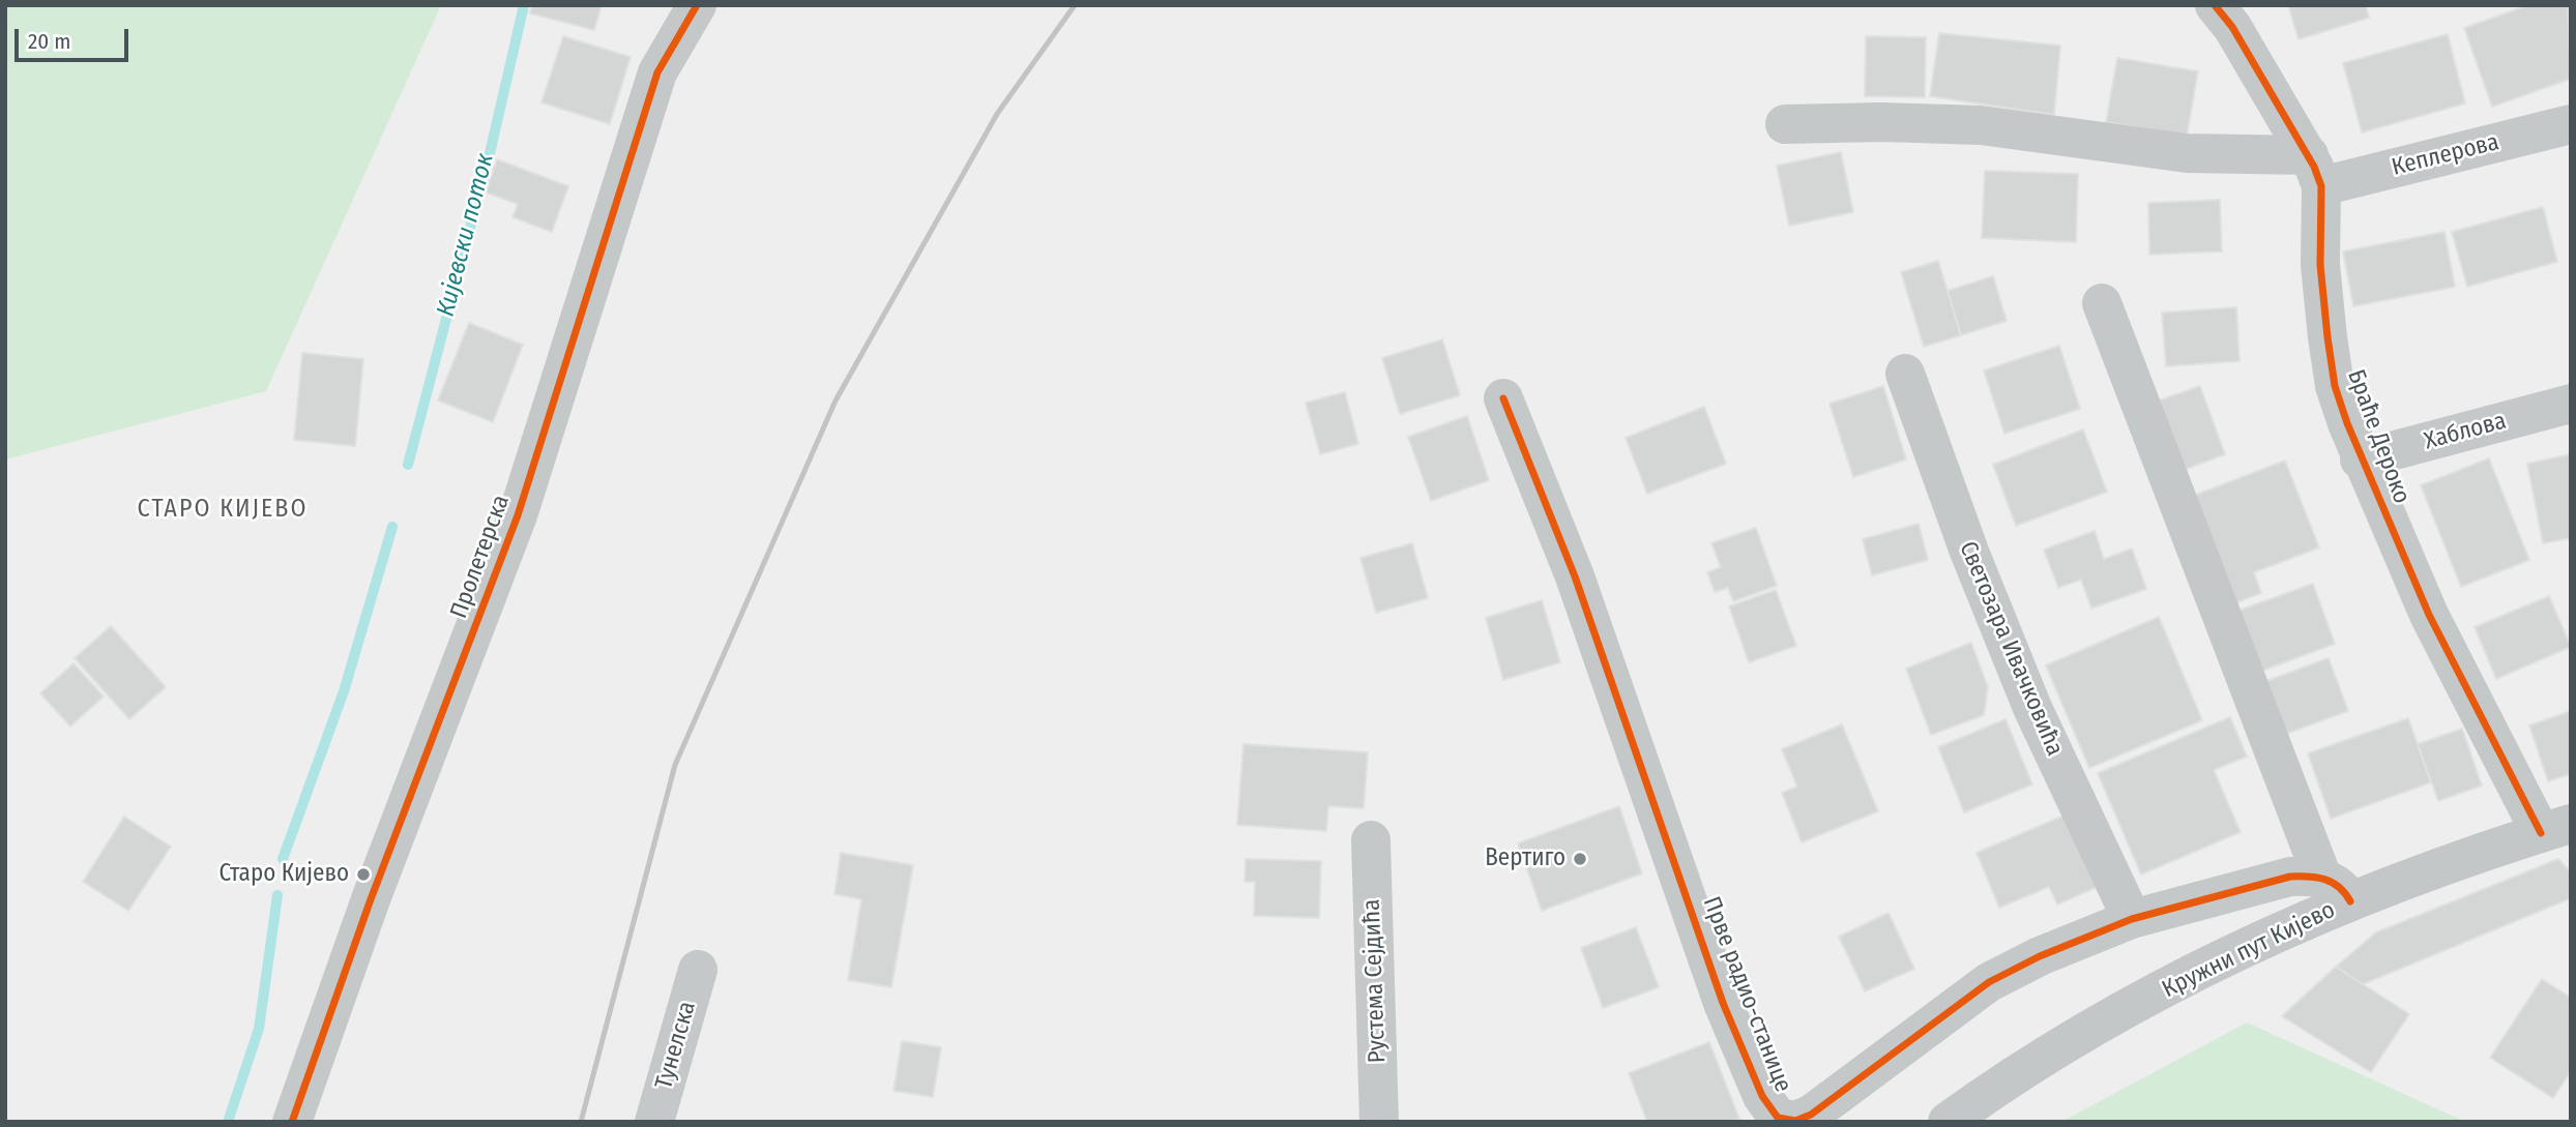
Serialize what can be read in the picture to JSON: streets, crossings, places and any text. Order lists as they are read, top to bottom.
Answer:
{
  "streets": {
    "main road": ["Кружни пут Кијево"],
    "street": [
      "Кеплерова",
      "Хаблова",
      "Браће Дероко",
      "Пролетерска",
      "Светозара Ивачковића",
      "Рустема Сејдића",
      "Прве радио-станице",
      "Тунелска"
    ]
  },
  "crossings": [
    ["Кеплерова", "Браће Дероко"],
    ["Хаблова", "Браће Дероко"],
    ["Браће Дероко", "Кружни пут Кијево"],
    ["Светозара Ивачковића", "Прве радио-станице"],
    ["Кружни пут Кијево", "Прве радио-станице"]
  ],
  "districts": ["СТАРО КИЈЕВО"],
  "water": ["Кијевски поток"],
  "places": ["Вертиго", "Старо Кијево"],
  "scale_bar": "20 m"
}
